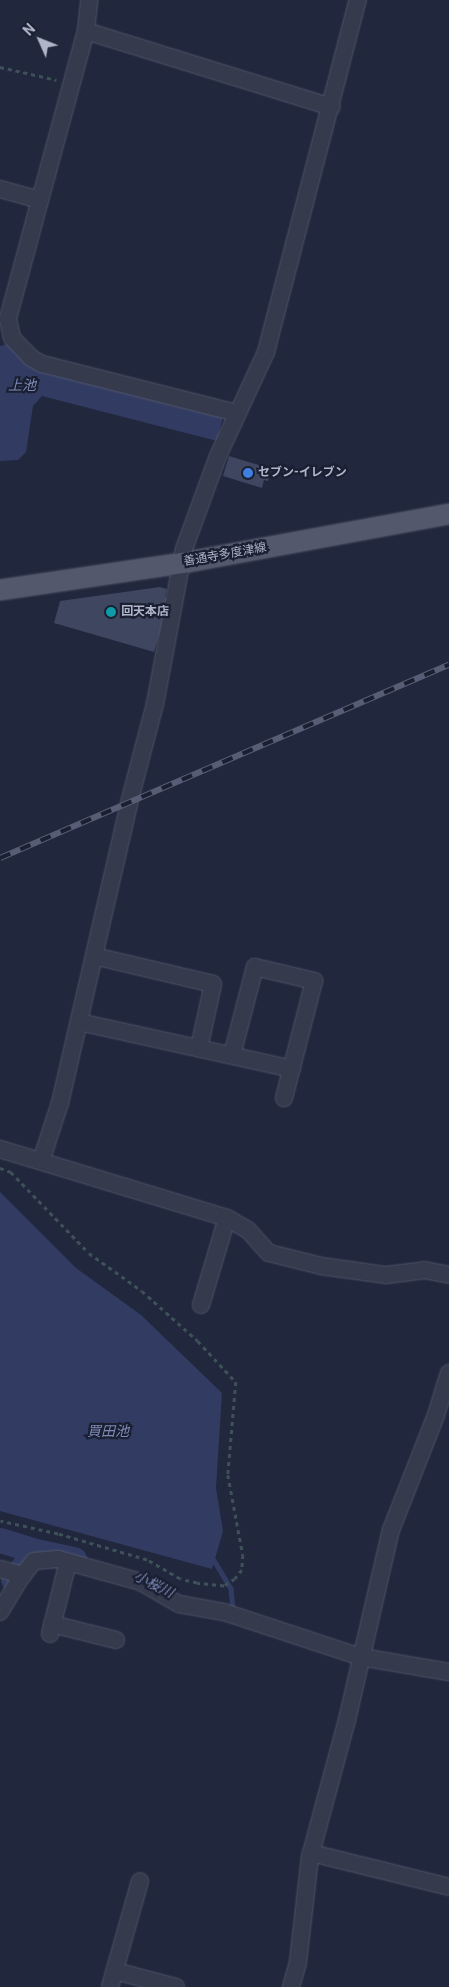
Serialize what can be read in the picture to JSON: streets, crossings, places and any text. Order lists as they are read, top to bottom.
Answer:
{
  "streets": {
    "main road": ["善通寺多度津線"]
  },
  "water": ["上池", "買田池", "小桜川"],
  "places": ["セブン-イレブン", "回天本店"],
  "north": "top left"
}
